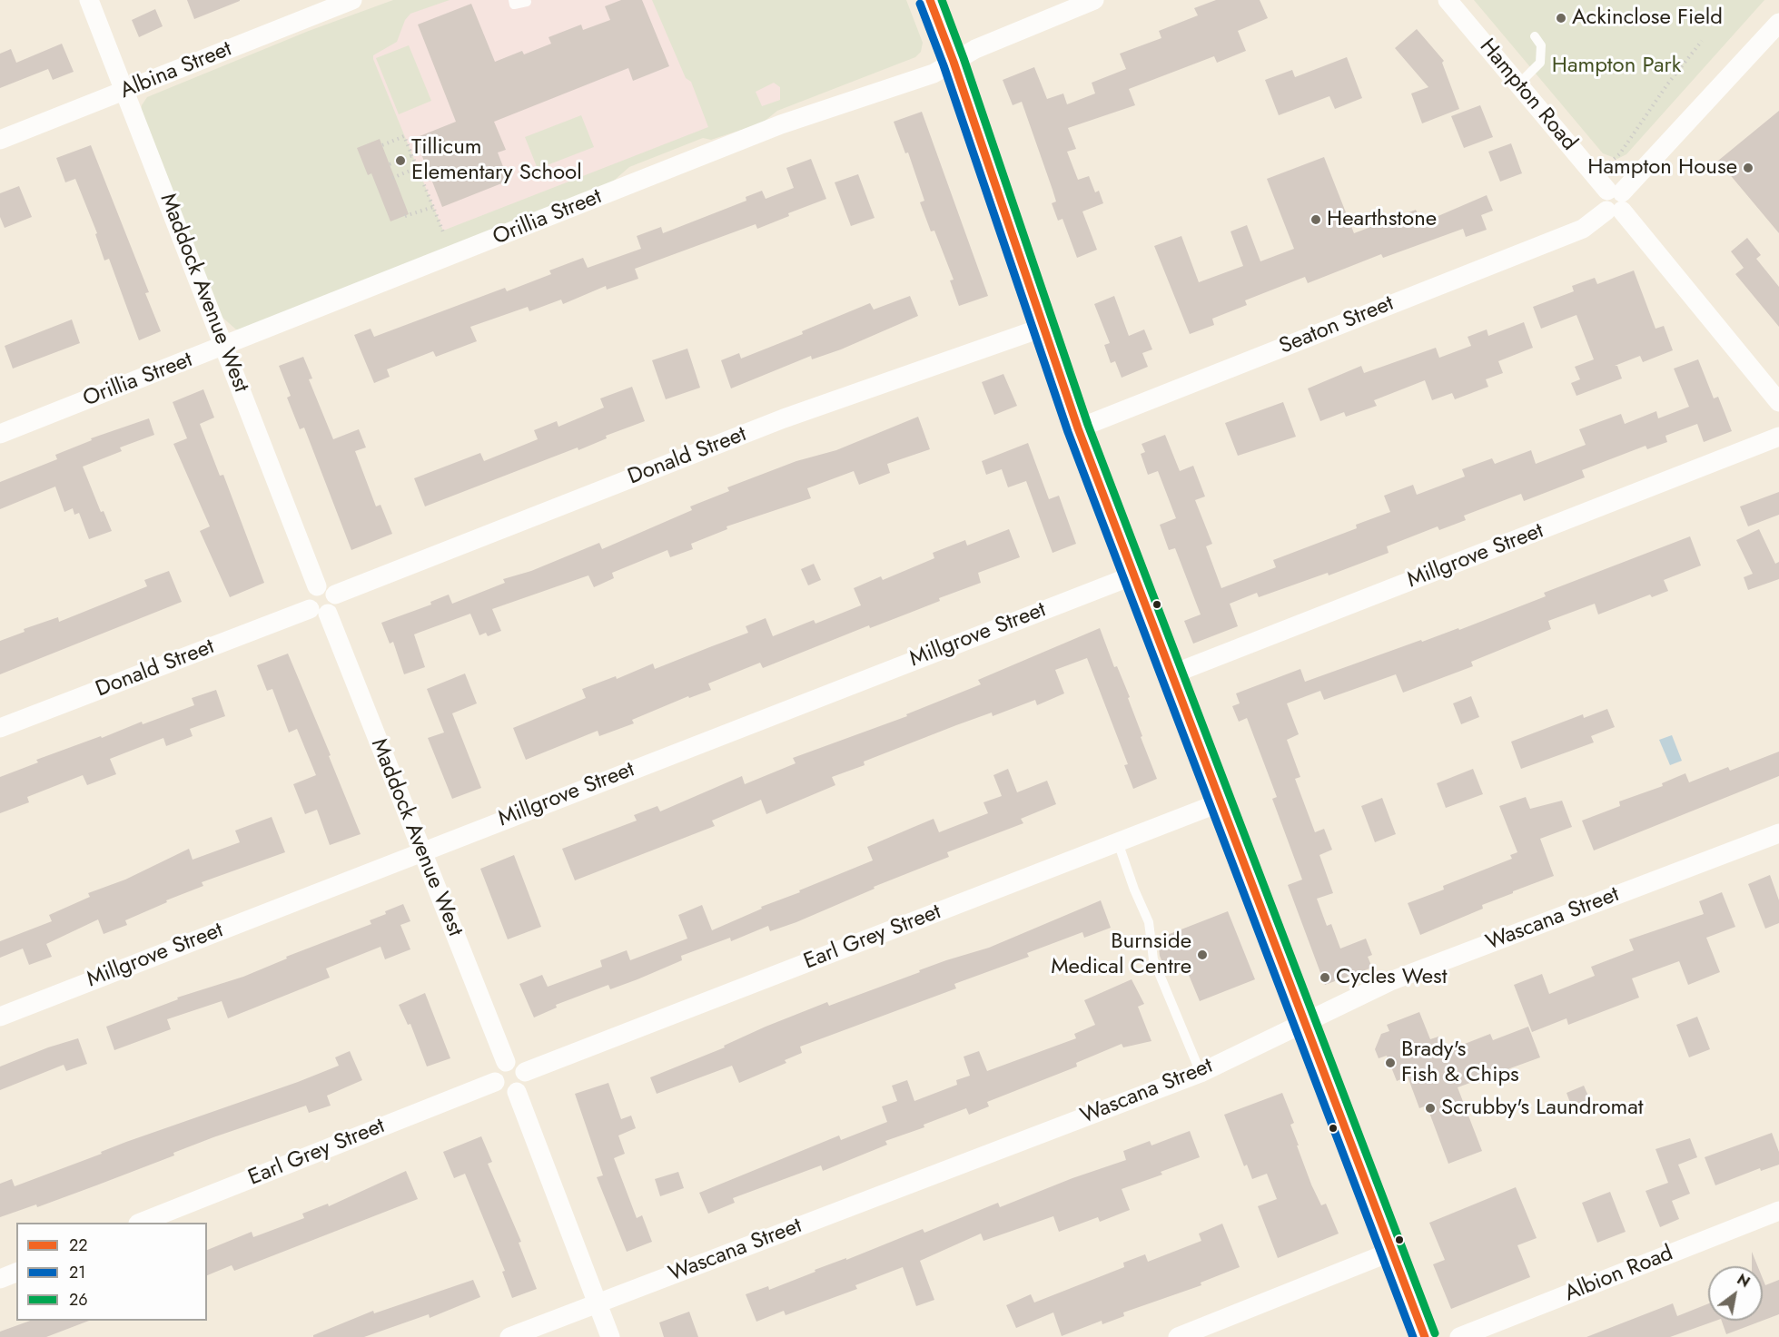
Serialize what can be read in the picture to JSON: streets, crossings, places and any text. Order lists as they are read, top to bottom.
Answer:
{
  "streets": {
    "street": [
      "Albina Street",
      "Hampton Road",
      "Orillia Street",
      "Maddock Avenue West",
      "Seaton Street",
      "Donald Street",
      "Millgrove Street",
      "Wascana Street",
      "Earl Grey Street",
      "Albion Road"
    ]
  },
  "crossings": [
    ["Albina Street", "Maddock Avenue West"],
    ["Hampton Road", "Seaton Street"],
    ["Orillia Street", "Maddock Avenue West"],
    ["Maddock Avenue West", "Donald Street"],
    ["Maddock Avenue West", "Millgrove Street"],
    ["Maddock Avenue West", "Earl Grey Street"]
  ],
  "parks": ["Hampton Park"],
  "places": [
    "Ackinclose Field",
    "Tillicum Elementary School",
    "Hampton House",
    "Hearthstone",
    "Burnside Medical Centre",
    "Cycles West",
    "Brady's Fish & Chips",
    "Scrubby's Laundromat"
  ],
  "lines": ["transit line 22", "transit line 26", "transit line 21"],
  "legend": ["22", "21", "26"],
  "north": "top right"
}
